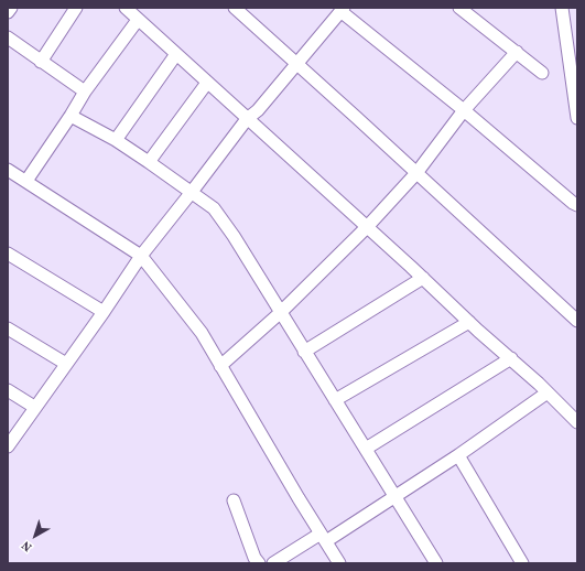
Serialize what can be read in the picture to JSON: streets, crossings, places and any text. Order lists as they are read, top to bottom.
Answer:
{
  "north": "bottom left"
}
